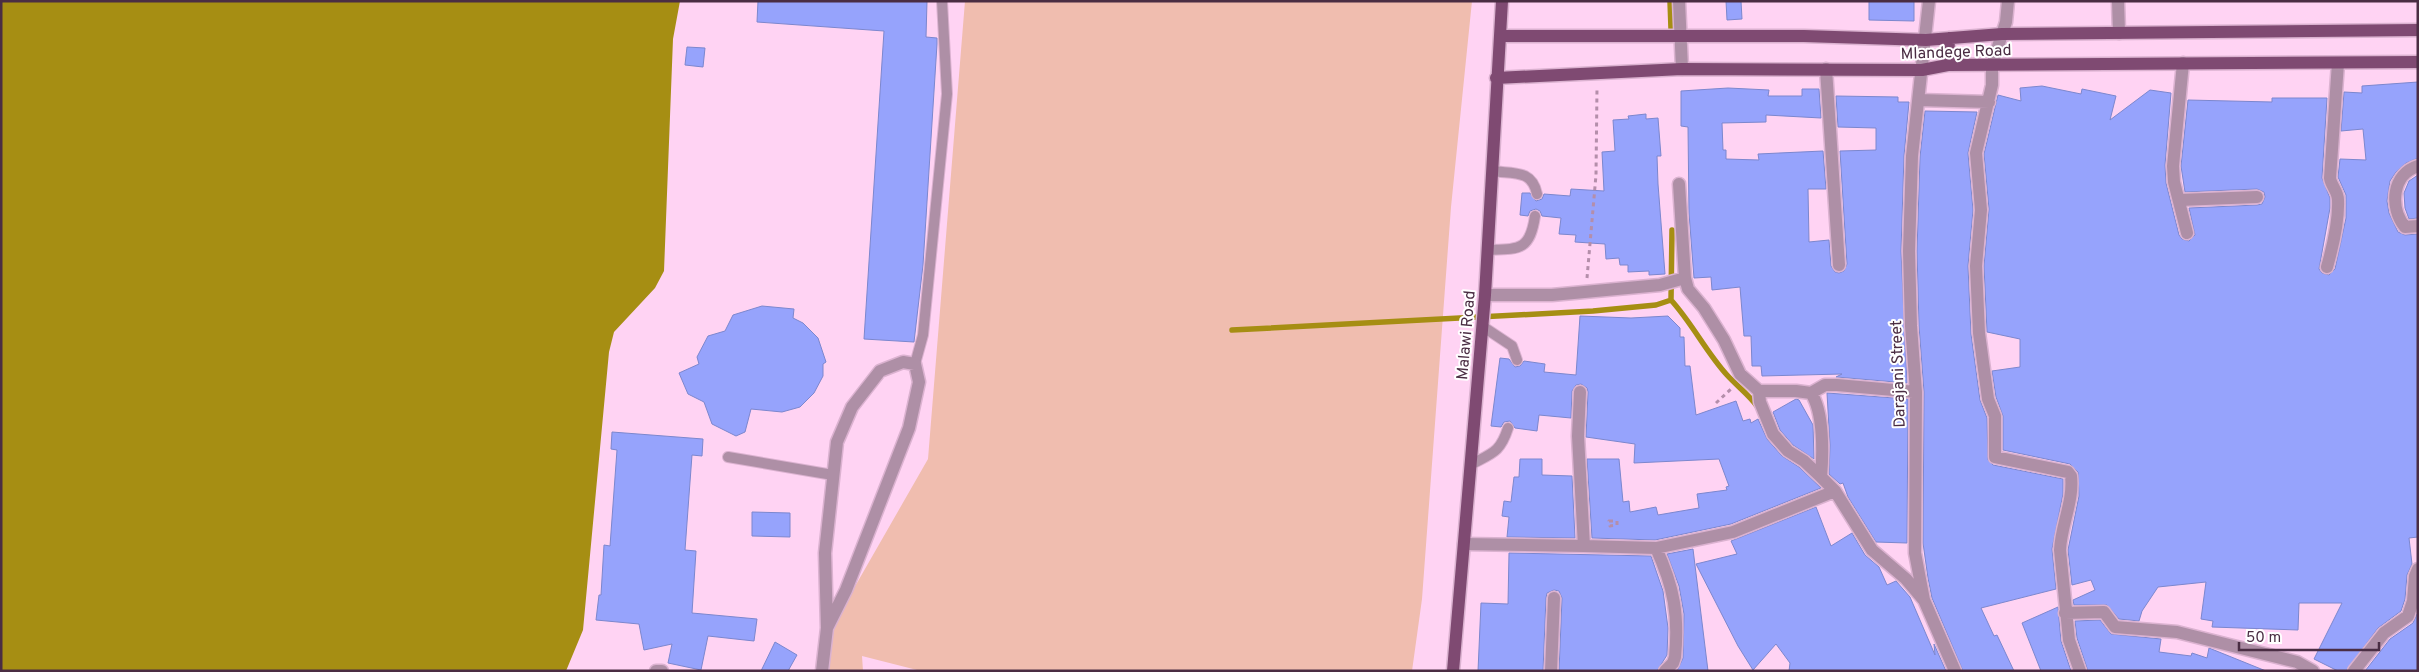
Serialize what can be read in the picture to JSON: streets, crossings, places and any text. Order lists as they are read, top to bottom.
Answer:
{
  "streets": {
    "main road": ["Mlandege Road", "Malawi Road"],
    "street": ["Darajani Street"]
  },
  "crossings": [
    ["Mlandege Road", "Malawi Road"],
    ["Mlandege Road", "Darajani Street"]
  ],
  "scale_bar": "50 m"
}
